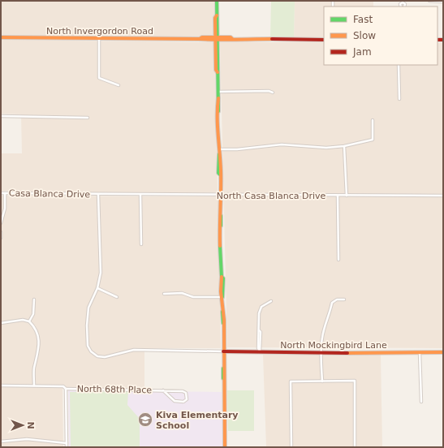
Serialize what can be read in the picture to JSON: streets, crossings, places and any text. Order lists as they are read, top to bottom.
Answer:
{
  "streets": {
    "street": [
      "North Invergordon Road",
      "Casa Blanca Drive",
      "North Casa Blanca Drive",
      "North Mockingbird Lane",
      "North 68th Place"
    ]
  },
  "crossings": [
    ["Casa Blanca Drive", "North Casa Blanca Drive"]
  ],
  "places": {
    "school or university": ["Kiva Elementary School"]
  },
  "legend": ["Fast", "Slow", "Jam"],
  "north": "right"
}
